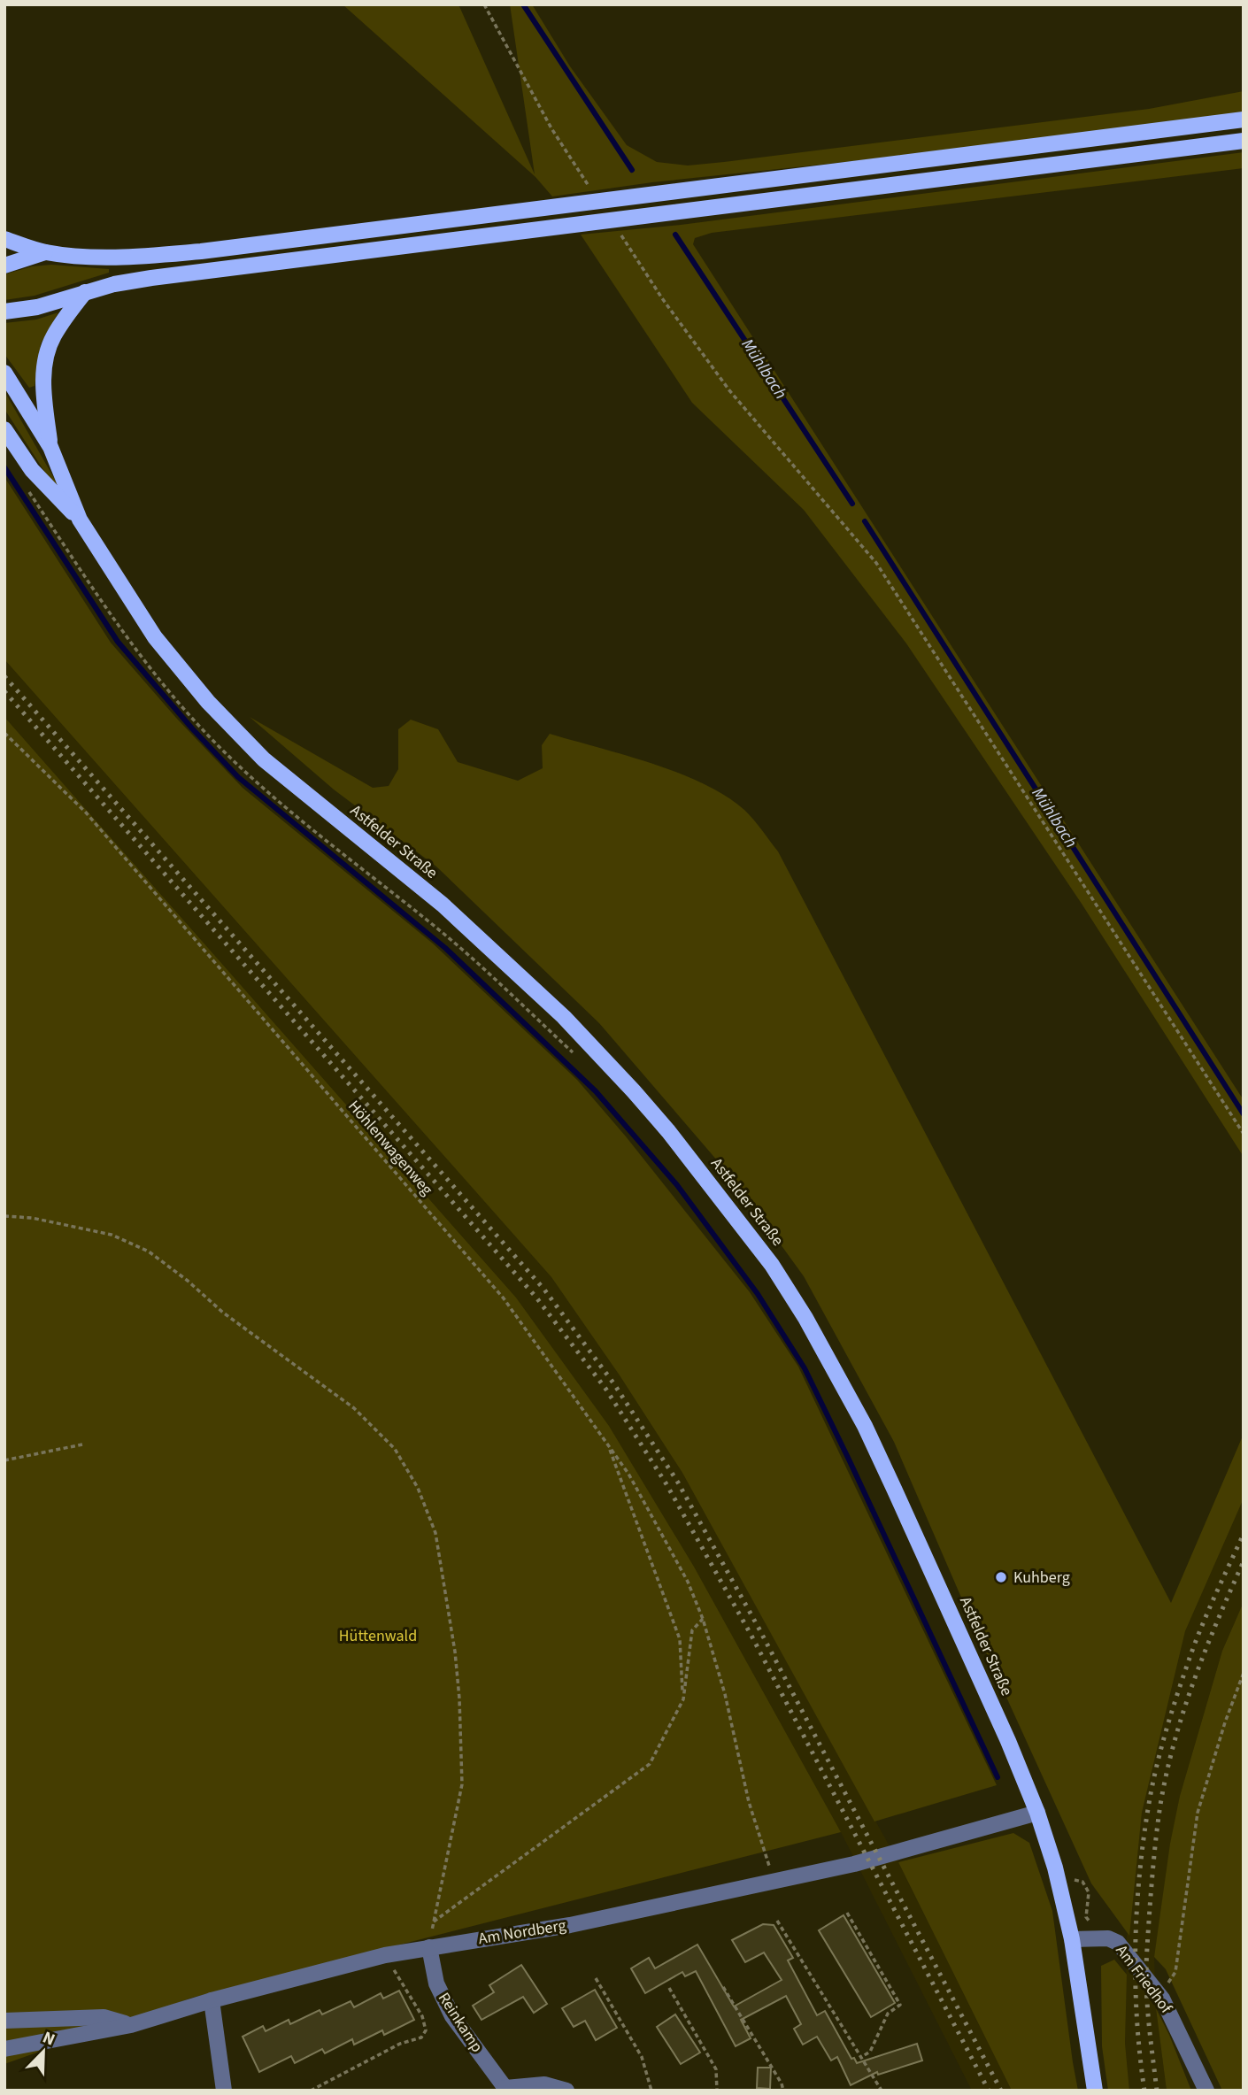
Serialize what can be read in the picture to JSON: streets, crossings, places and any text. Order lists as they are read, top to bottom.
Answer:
{
  "streets": {
    "main road": ["Astfelder Straße"],
    "street": ["Am Nordberg", "Am Friedhof", "Reinkamp"],
    "path": ["Höhlenwagenweg"]
  },
  "crossings": [
    ["Astfelder Straße", "Am Nordberg"],
    ["Astfelder Straße", "Am Friedhof"],
    ["Höhlenwagenweg", "Am Nordberg"],
    ["Am Nordberg", "Reinkamp"]
  ],
  "water": ["Mühlbach"],
  "parks": ["Hüttenwald"],
  "places": ["Kuhberg"],
  "north": "top right"
}
